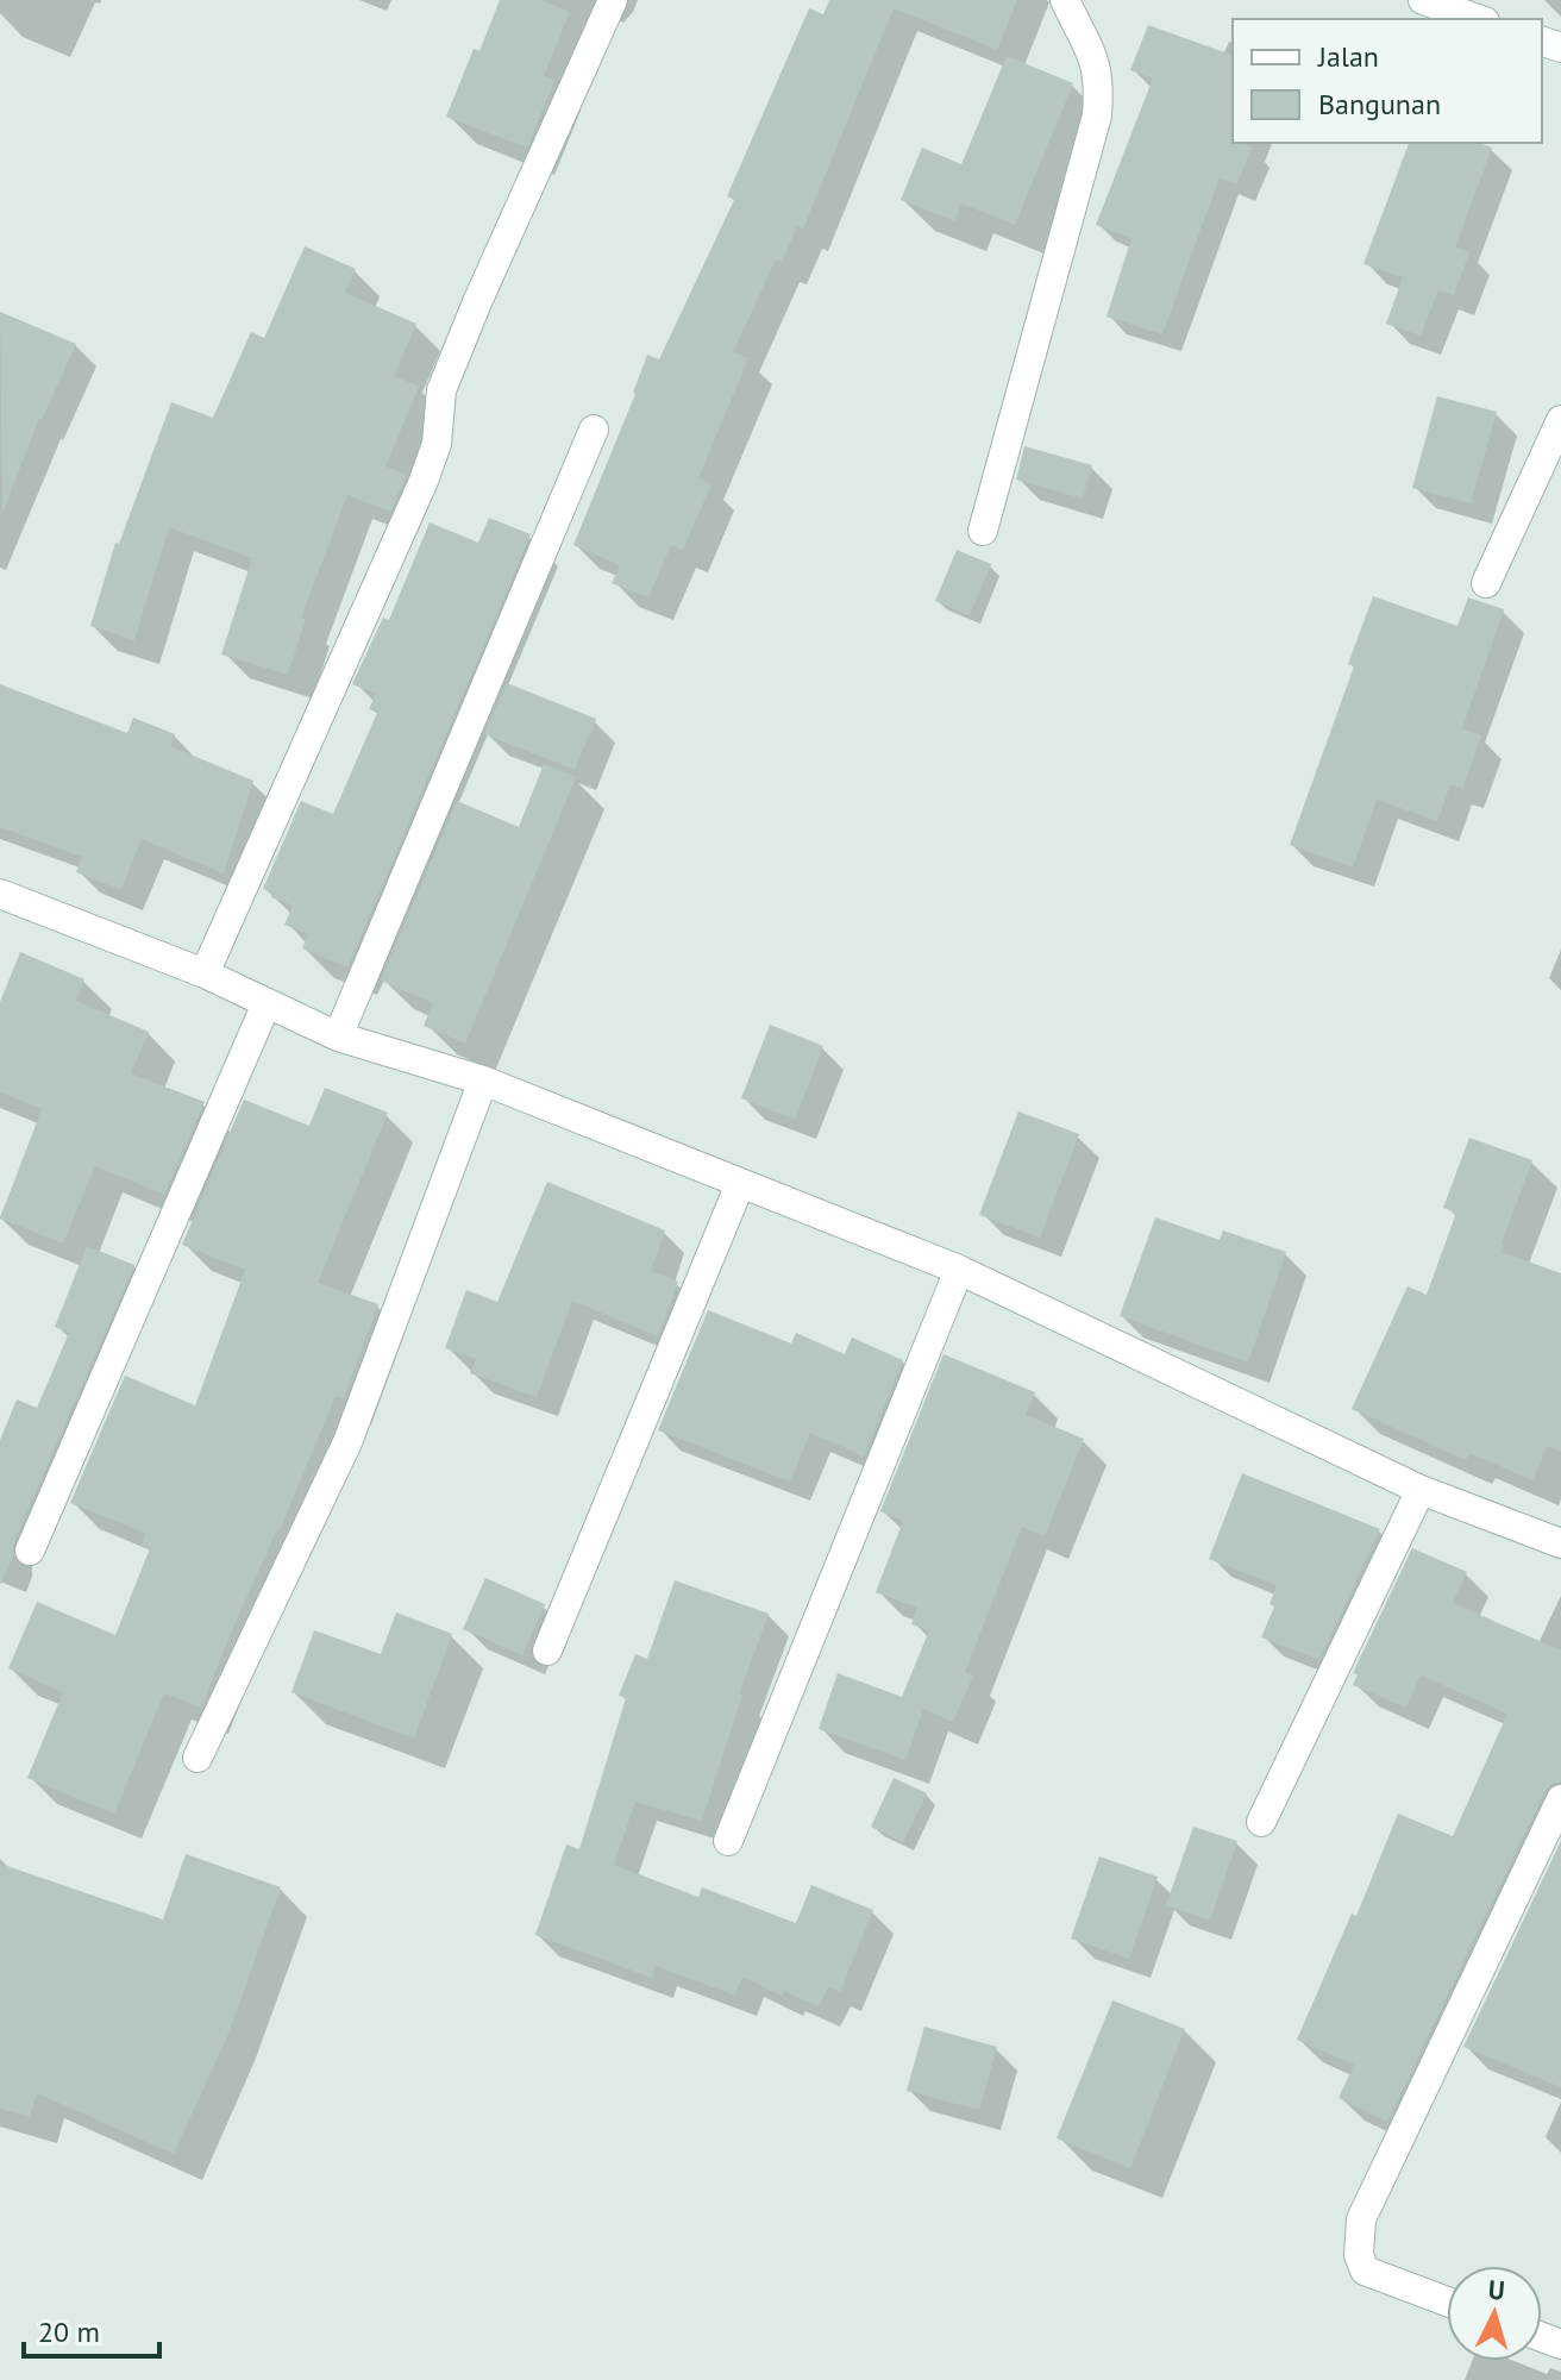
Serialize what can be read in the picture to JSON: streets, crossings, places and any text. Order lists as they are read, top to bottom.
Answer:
{
  "legend": ["Jalan", "Bangunan"],
  "scale_bar": "20 m",
  "north": "top"
}
